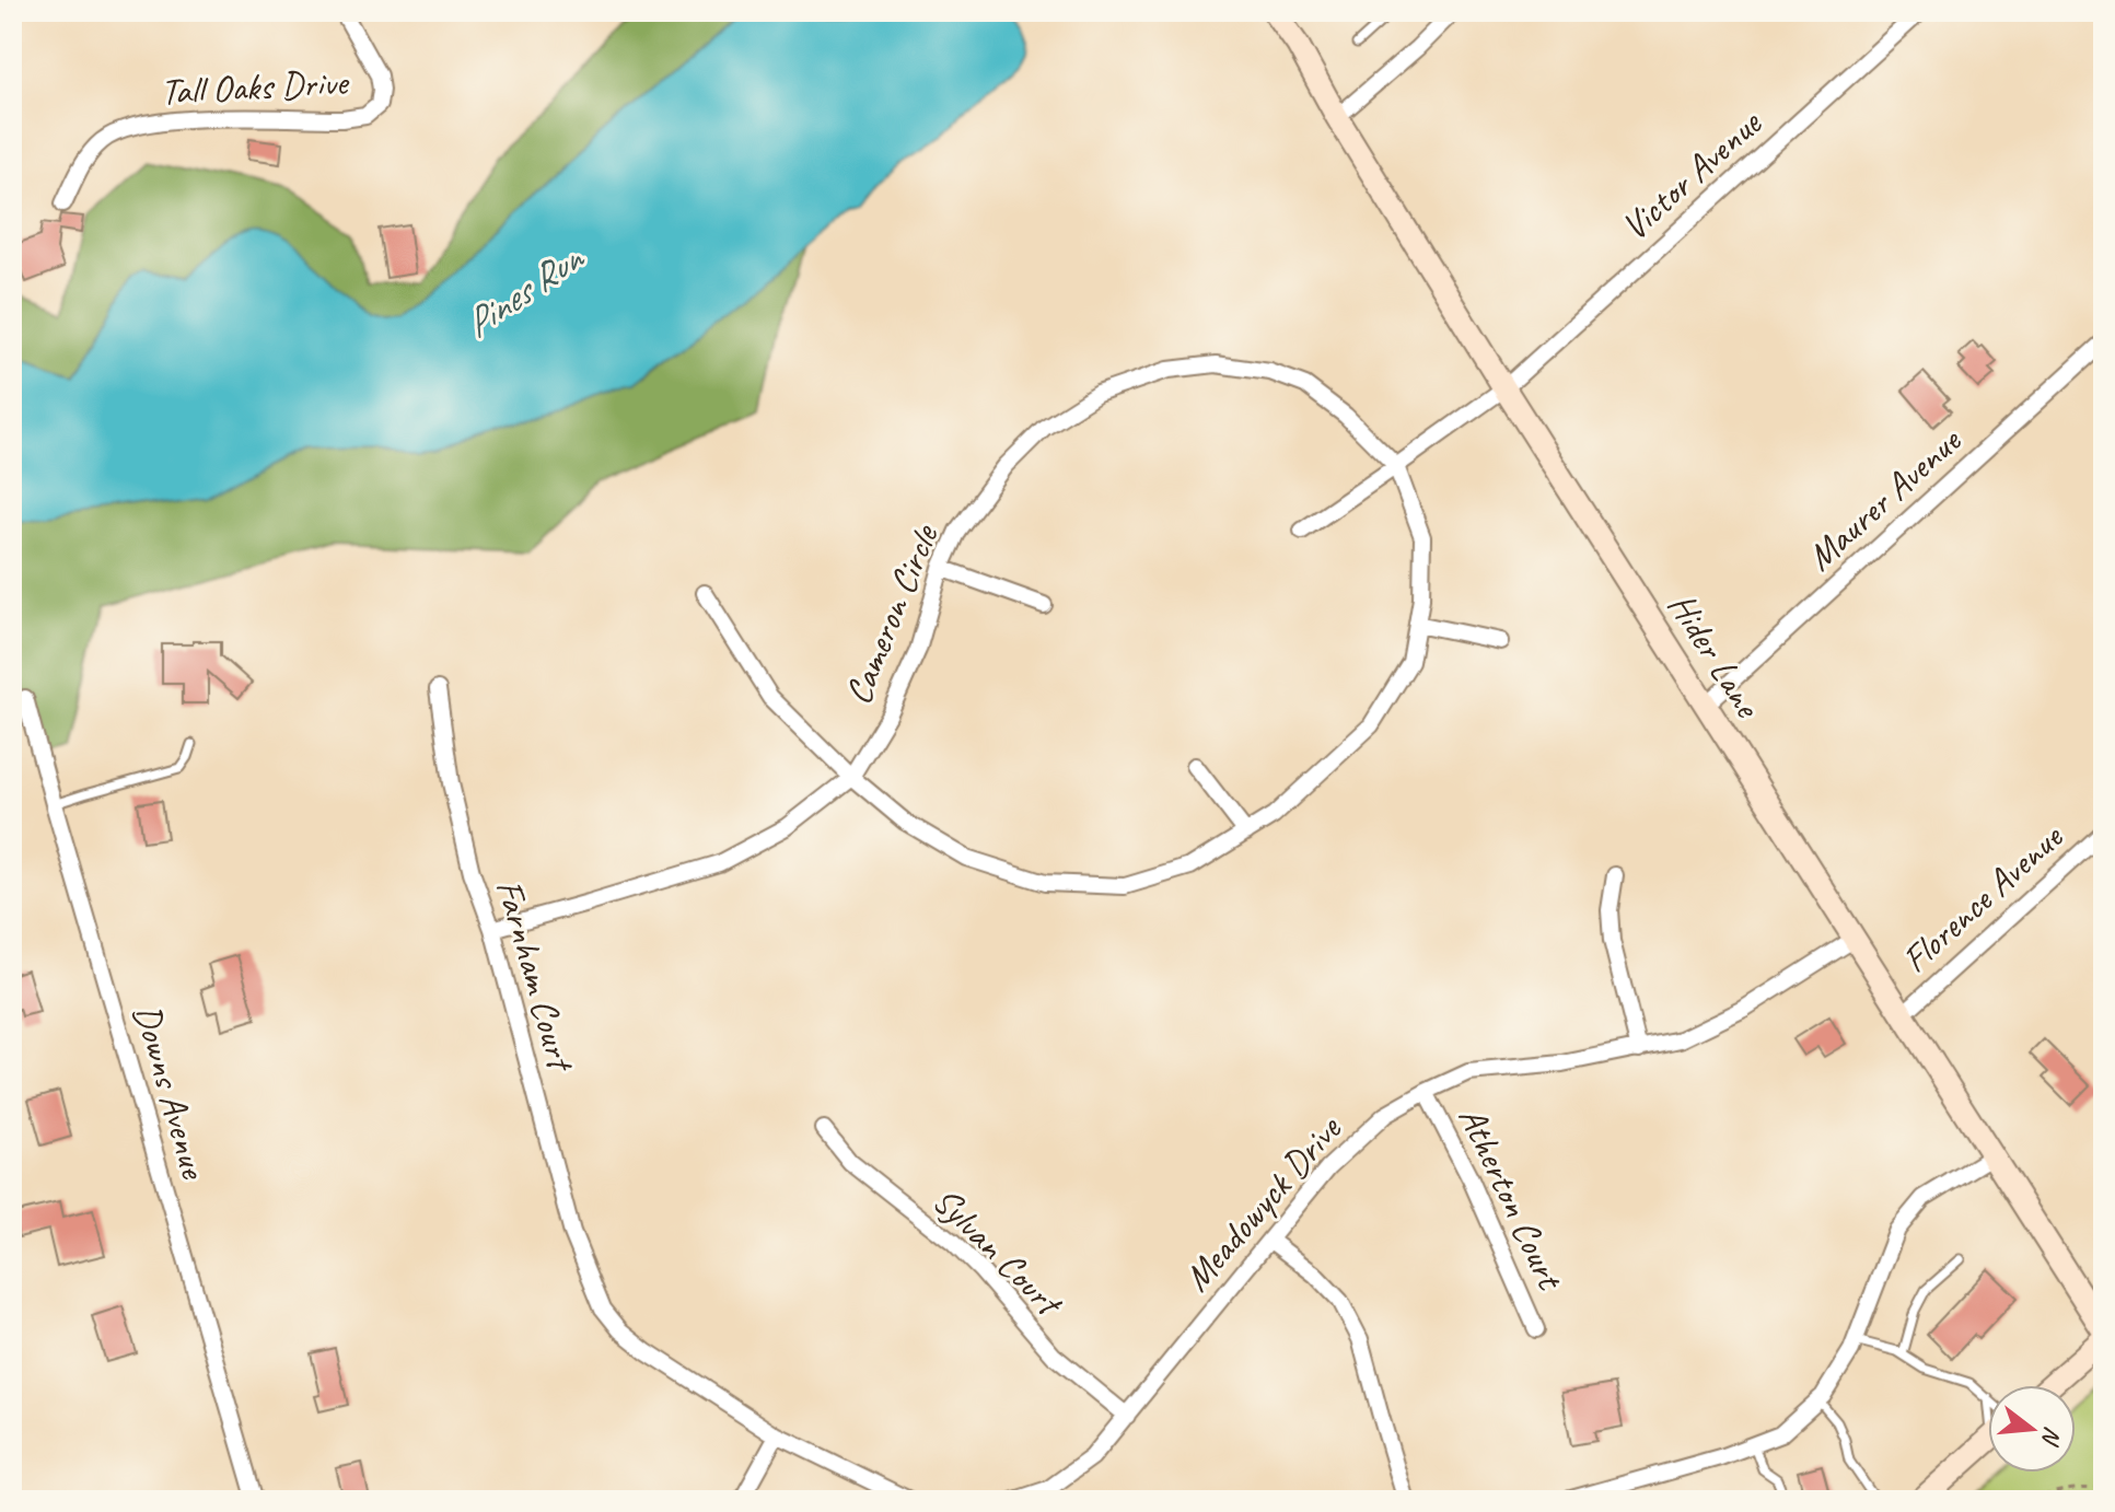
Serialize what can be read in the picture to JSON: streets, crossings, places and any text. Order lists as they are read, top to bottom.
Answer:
{
  "streets": {
    "street": [
      "Tall Oaks Drive",
      "Victor Avenue",
      "Maurer Avenue",
      "Cameron Circle",
      "Hider Lane",
      "Florence Avenue",
      "Farnham Court",
      "Downs Avenue",
      "Atherton Court",
      "Meadowyck Drive",
      "Sylvan Court"
    ]
  },
  "crossings": [
    ["Victor Avenue", "Hider Lane"],
    ["Maurer Avenue", "Hider Lane"],
    ["Cameron Circle", "Farnham Court"],
    ["Hider Lane", "Florence Avenue"],
    ["Hider Lane", "Meadowyck Drive"],
    ["Atherton Court", "Meadowyck Drive"],
    ["Meadowyck Drive", "Sylvan Court"]
  ],
  "water": ["Pines Run"],
  "north": "right"
}
